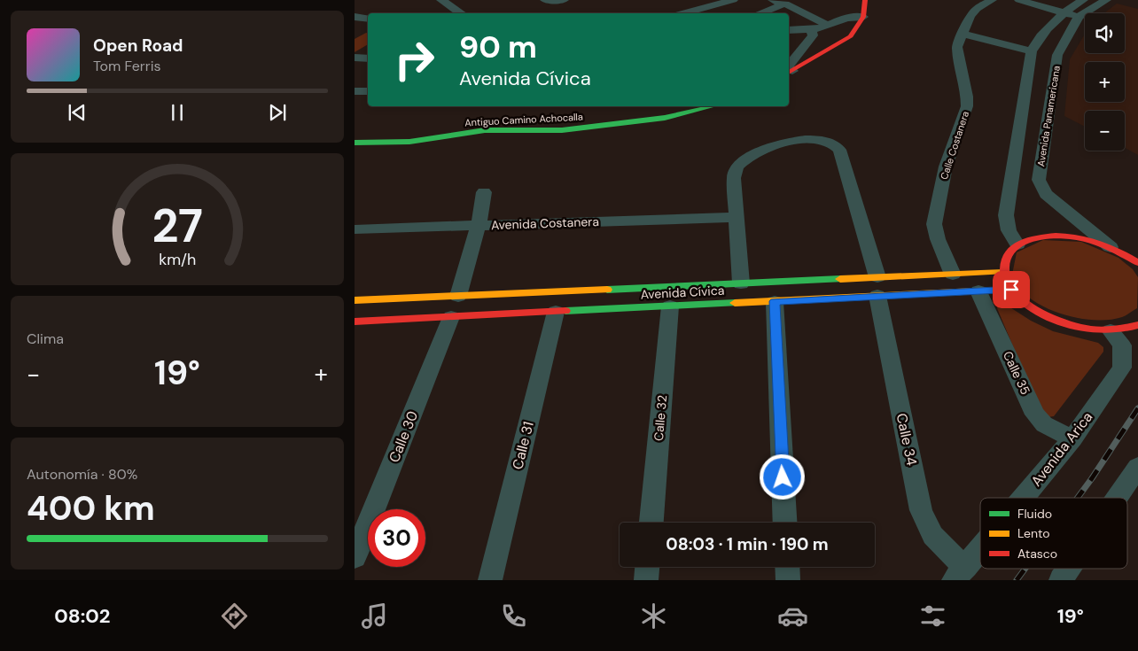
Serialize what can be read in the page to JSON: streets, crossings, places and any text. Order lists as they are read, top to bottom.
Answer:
{
  "streets": {
    "main road": ["Antiguo Camino Achocalla", "Avenida Cívica"],
    "street": [
      "Avenida Panamericana",
      "Calle Costanera",
      "Avenida Costanera",
      "Calle 35",
      "Calle 32",
      "Calle 30",
      "Calle 34",
      "Calle 31",
      "Avenida Arica"
    ]
  },
  "crossings": [
    ["Calle Costanera", "Avenida Cívica"],
    ["Avenida Costanera", "Calle 34"],
    ["Avenida Cívica", "Calle 35"],
    ["Avenida Cívica", "Calle 32"],
    ["Avenida Cívica", "Calle 30"],
    ["Avenida Cívica", "Calle 34"],
    ["Avenida Cívica", "Calle 31"],
    ["Calle 35", "Avenida Arica"],
    ["Calle 34", "Avenida Arica"]
  ],
  "legend": ["Fluido", "Lento", "Atasco"],
  "page": {
    "map_buttons": ["+", "−"],
    "turn": ["90 m", "Avenida Cívica"],
    "song": ["Open Road", "Tom Ferris"],
    "tile": [
      "Clima",
      ["Autonomía · 80%", "400 km"]
    ],
    "heat": ["−", "19°", "+"],
    "limit": "30",
    "trip": "08:03 · 1 min · 190 m",
    "tabs": ["08:02", "19°"],
    "gauge": ["27", "km/h"]
  }
}
